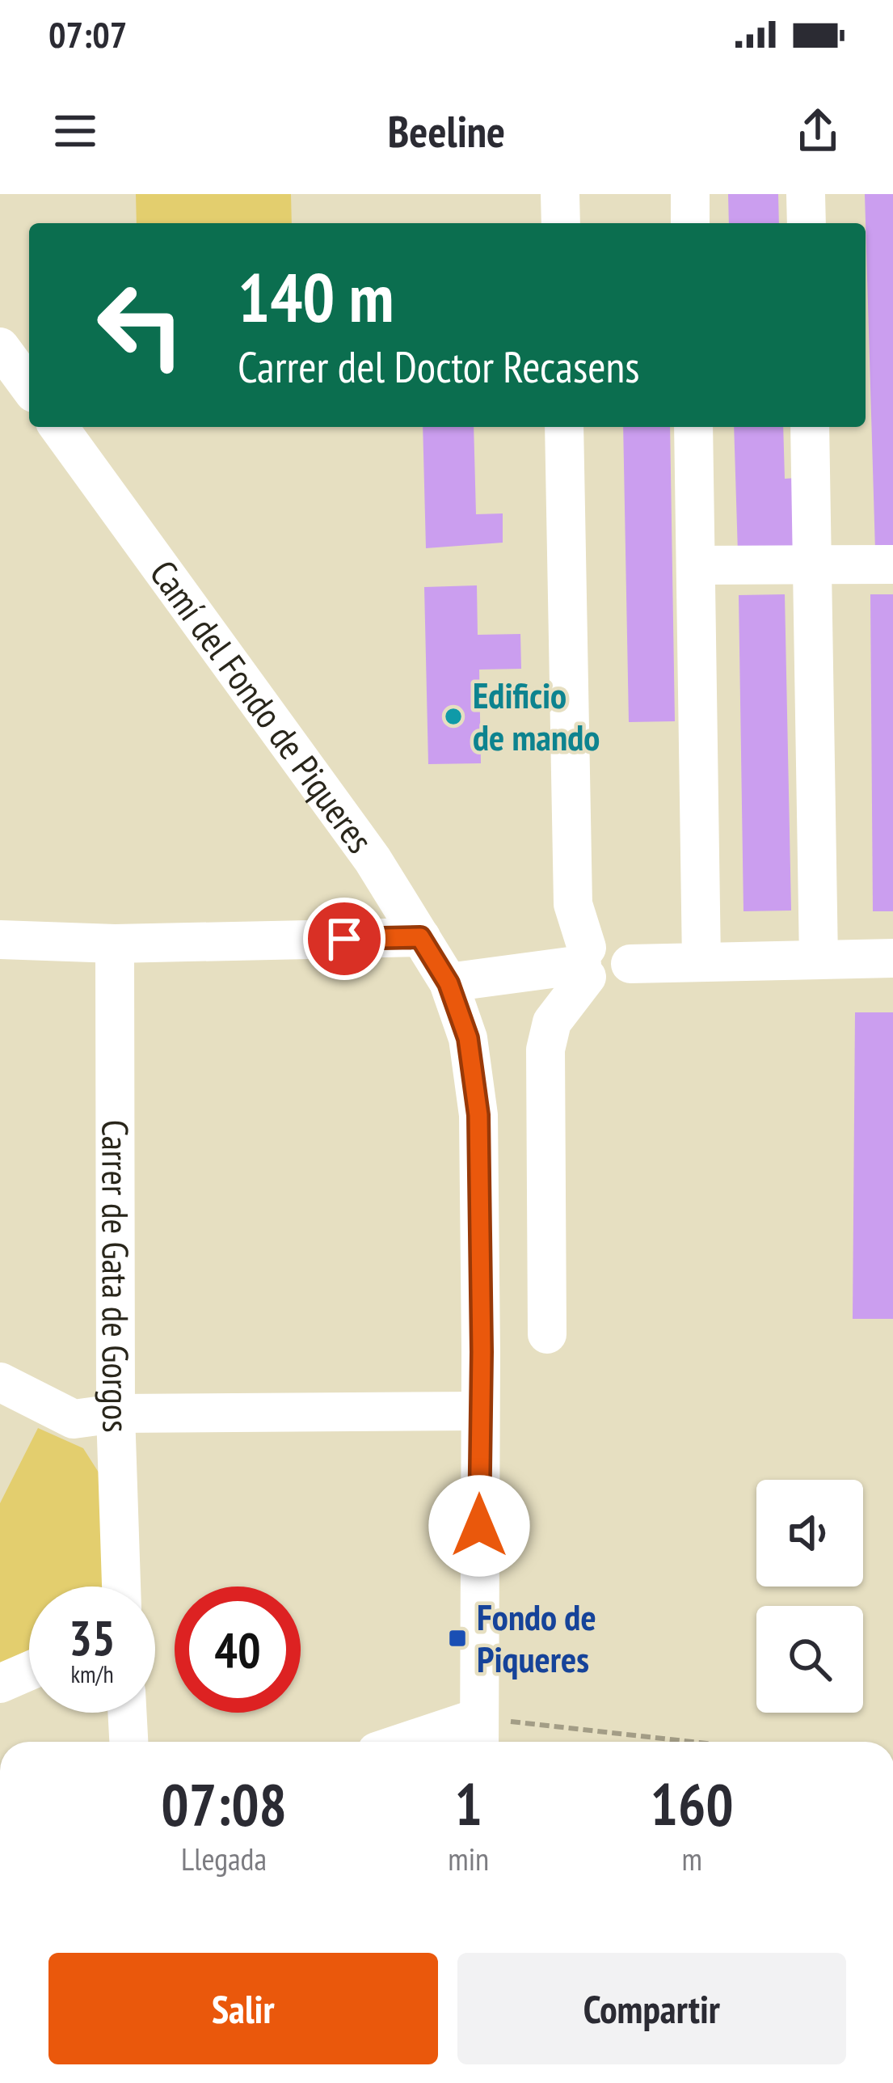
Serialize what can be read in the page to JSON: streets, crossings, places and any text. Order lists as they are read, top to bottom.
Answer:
{
  "streets": {
    "street": ["Camí del Fondo de Piqueres", "Carrer de Gata de Gorgos"]
  },
  "places": {
    "other": ["Edificio de mando"],
    "transit": ["Fondo de Piqueres"]
  },
  "page": {
    "status": "07:07",
    "header": "Beeline",
    "turn": ["140 m", "Carrer del Doctor Recasens"],
    "speed": "35 km/h",
    "limit": "40",
    "eta": [
      "07:08",
      "Llegada",
      "1",
      "min",
      "160",
      "m"
    ],
    "buttons": ["Salir", "Compartir"]
  }
}
